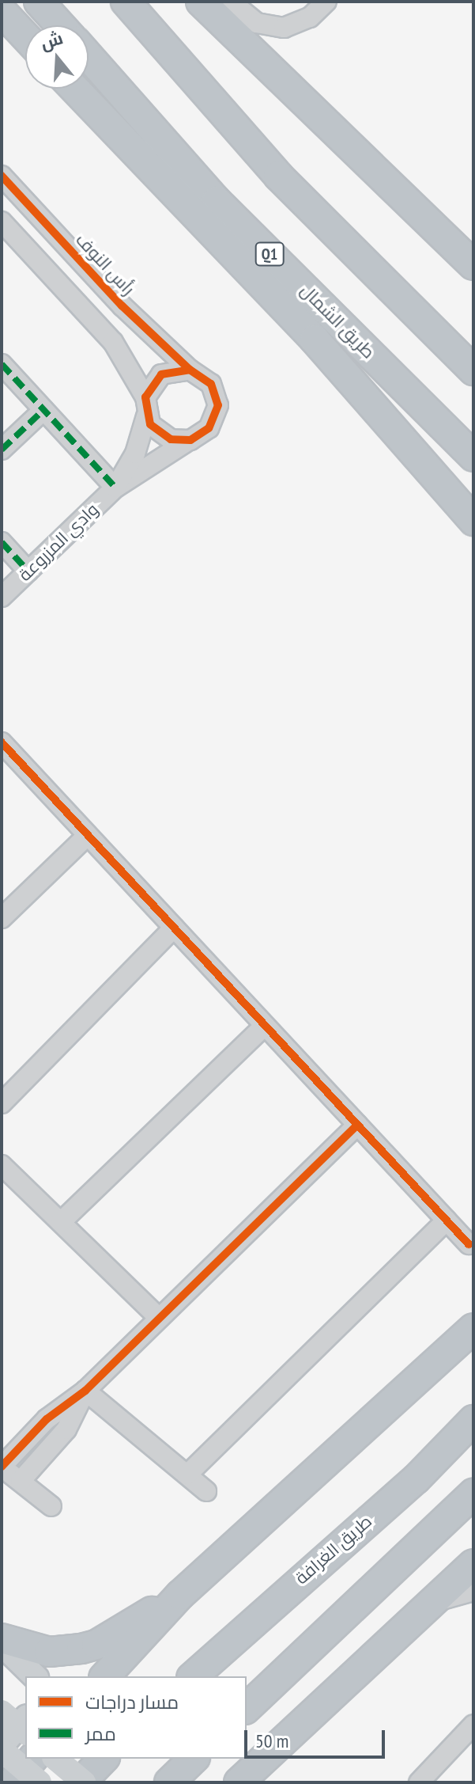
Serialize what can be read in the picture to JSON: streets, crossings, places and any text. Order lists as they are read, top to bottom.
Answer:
{
  "streets": {
    "highway": ["Q1", "طريق الشمال", "طريق الغرافة"],
    "street": ["رأس النوف", "وادي المزروعة"]
  },
  "crossings": [
    ["رأس النوف", "وادي المزروعة"]
  ],
  "legend": ["مسار دراجات", "ممر"],
  "scale_bar": "50 m",
  "north": "top"
}
